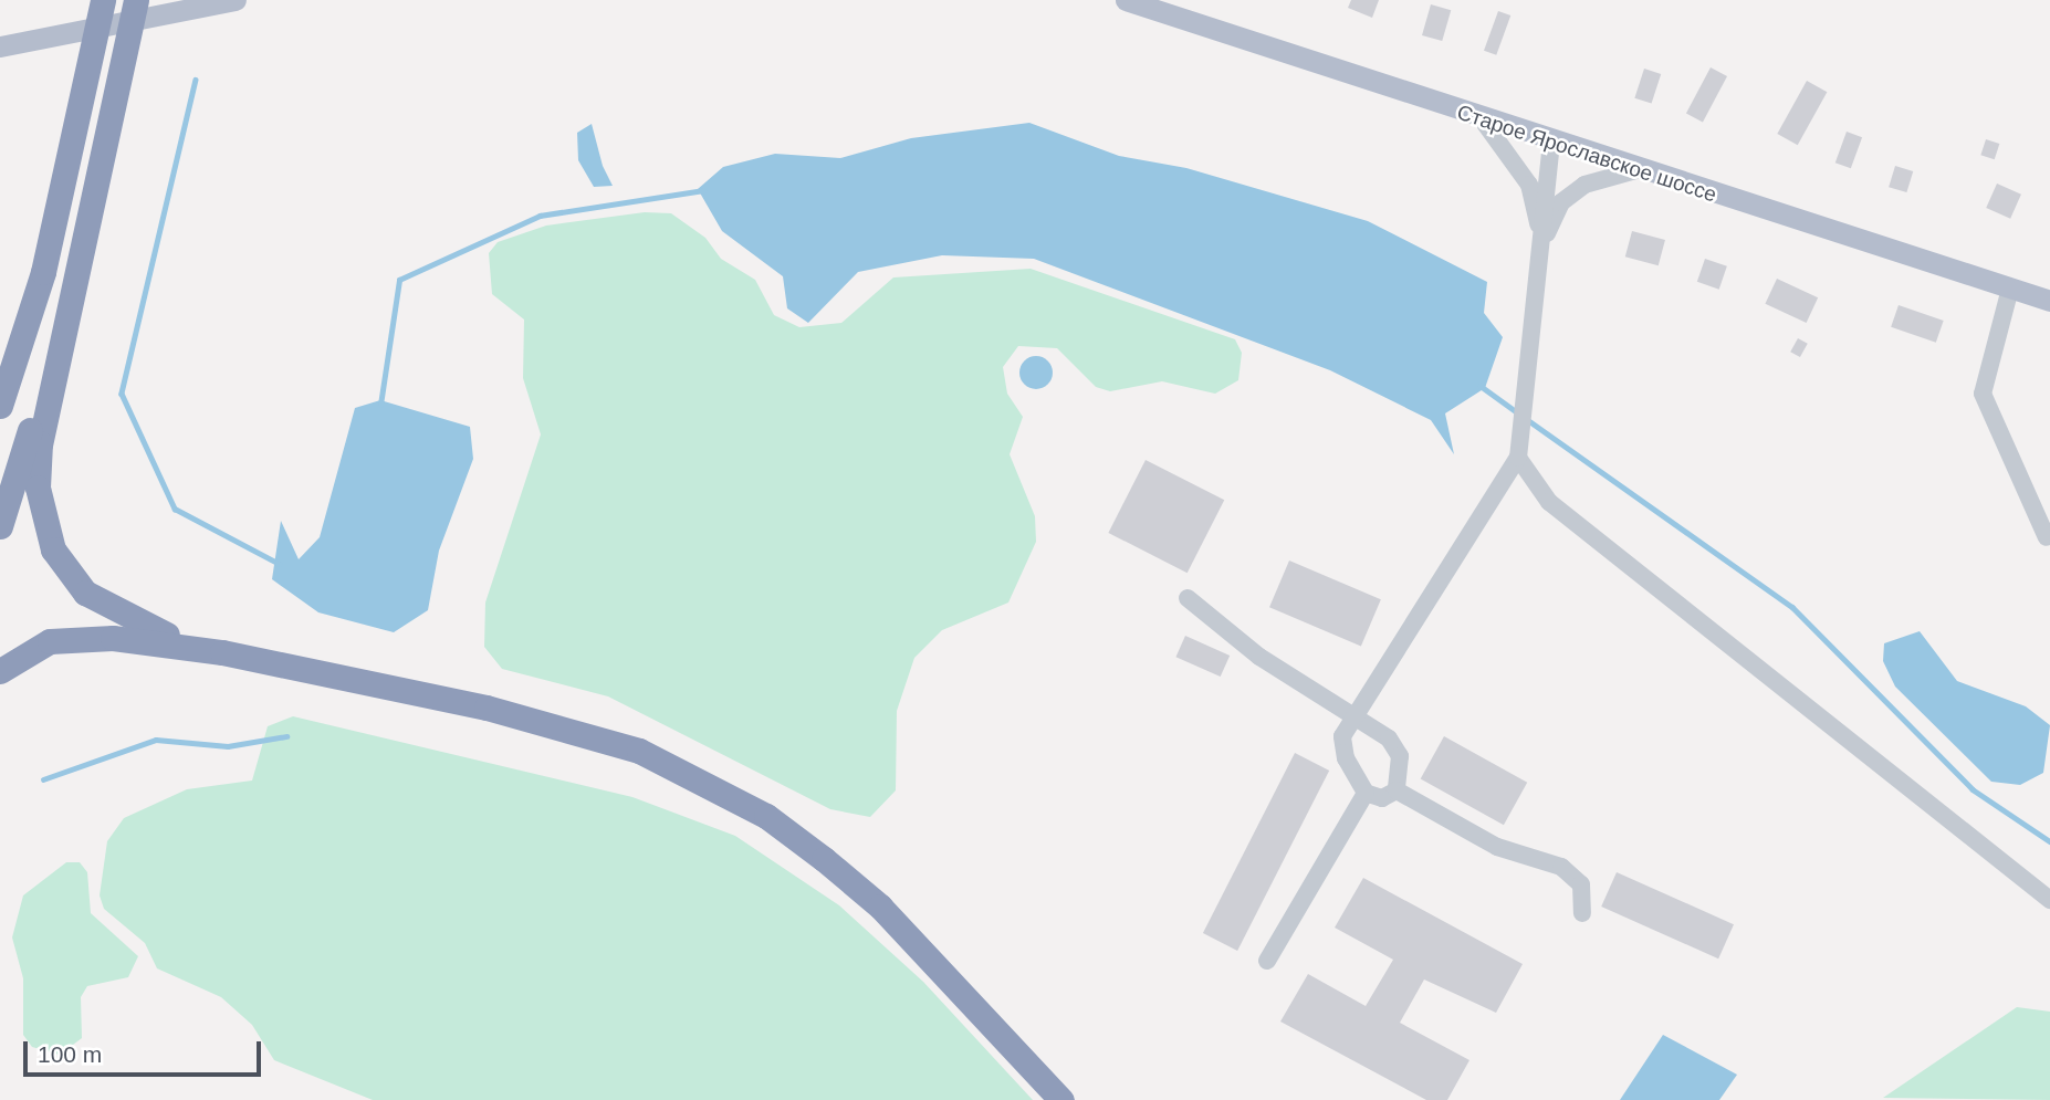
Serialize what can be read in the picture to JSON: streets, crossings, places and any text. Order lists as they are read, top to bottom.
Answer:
{
  "streets": {
    "main road": ["Старое Ярославское шоссе"]
  },
  "scale_bar": "100 m"
}
